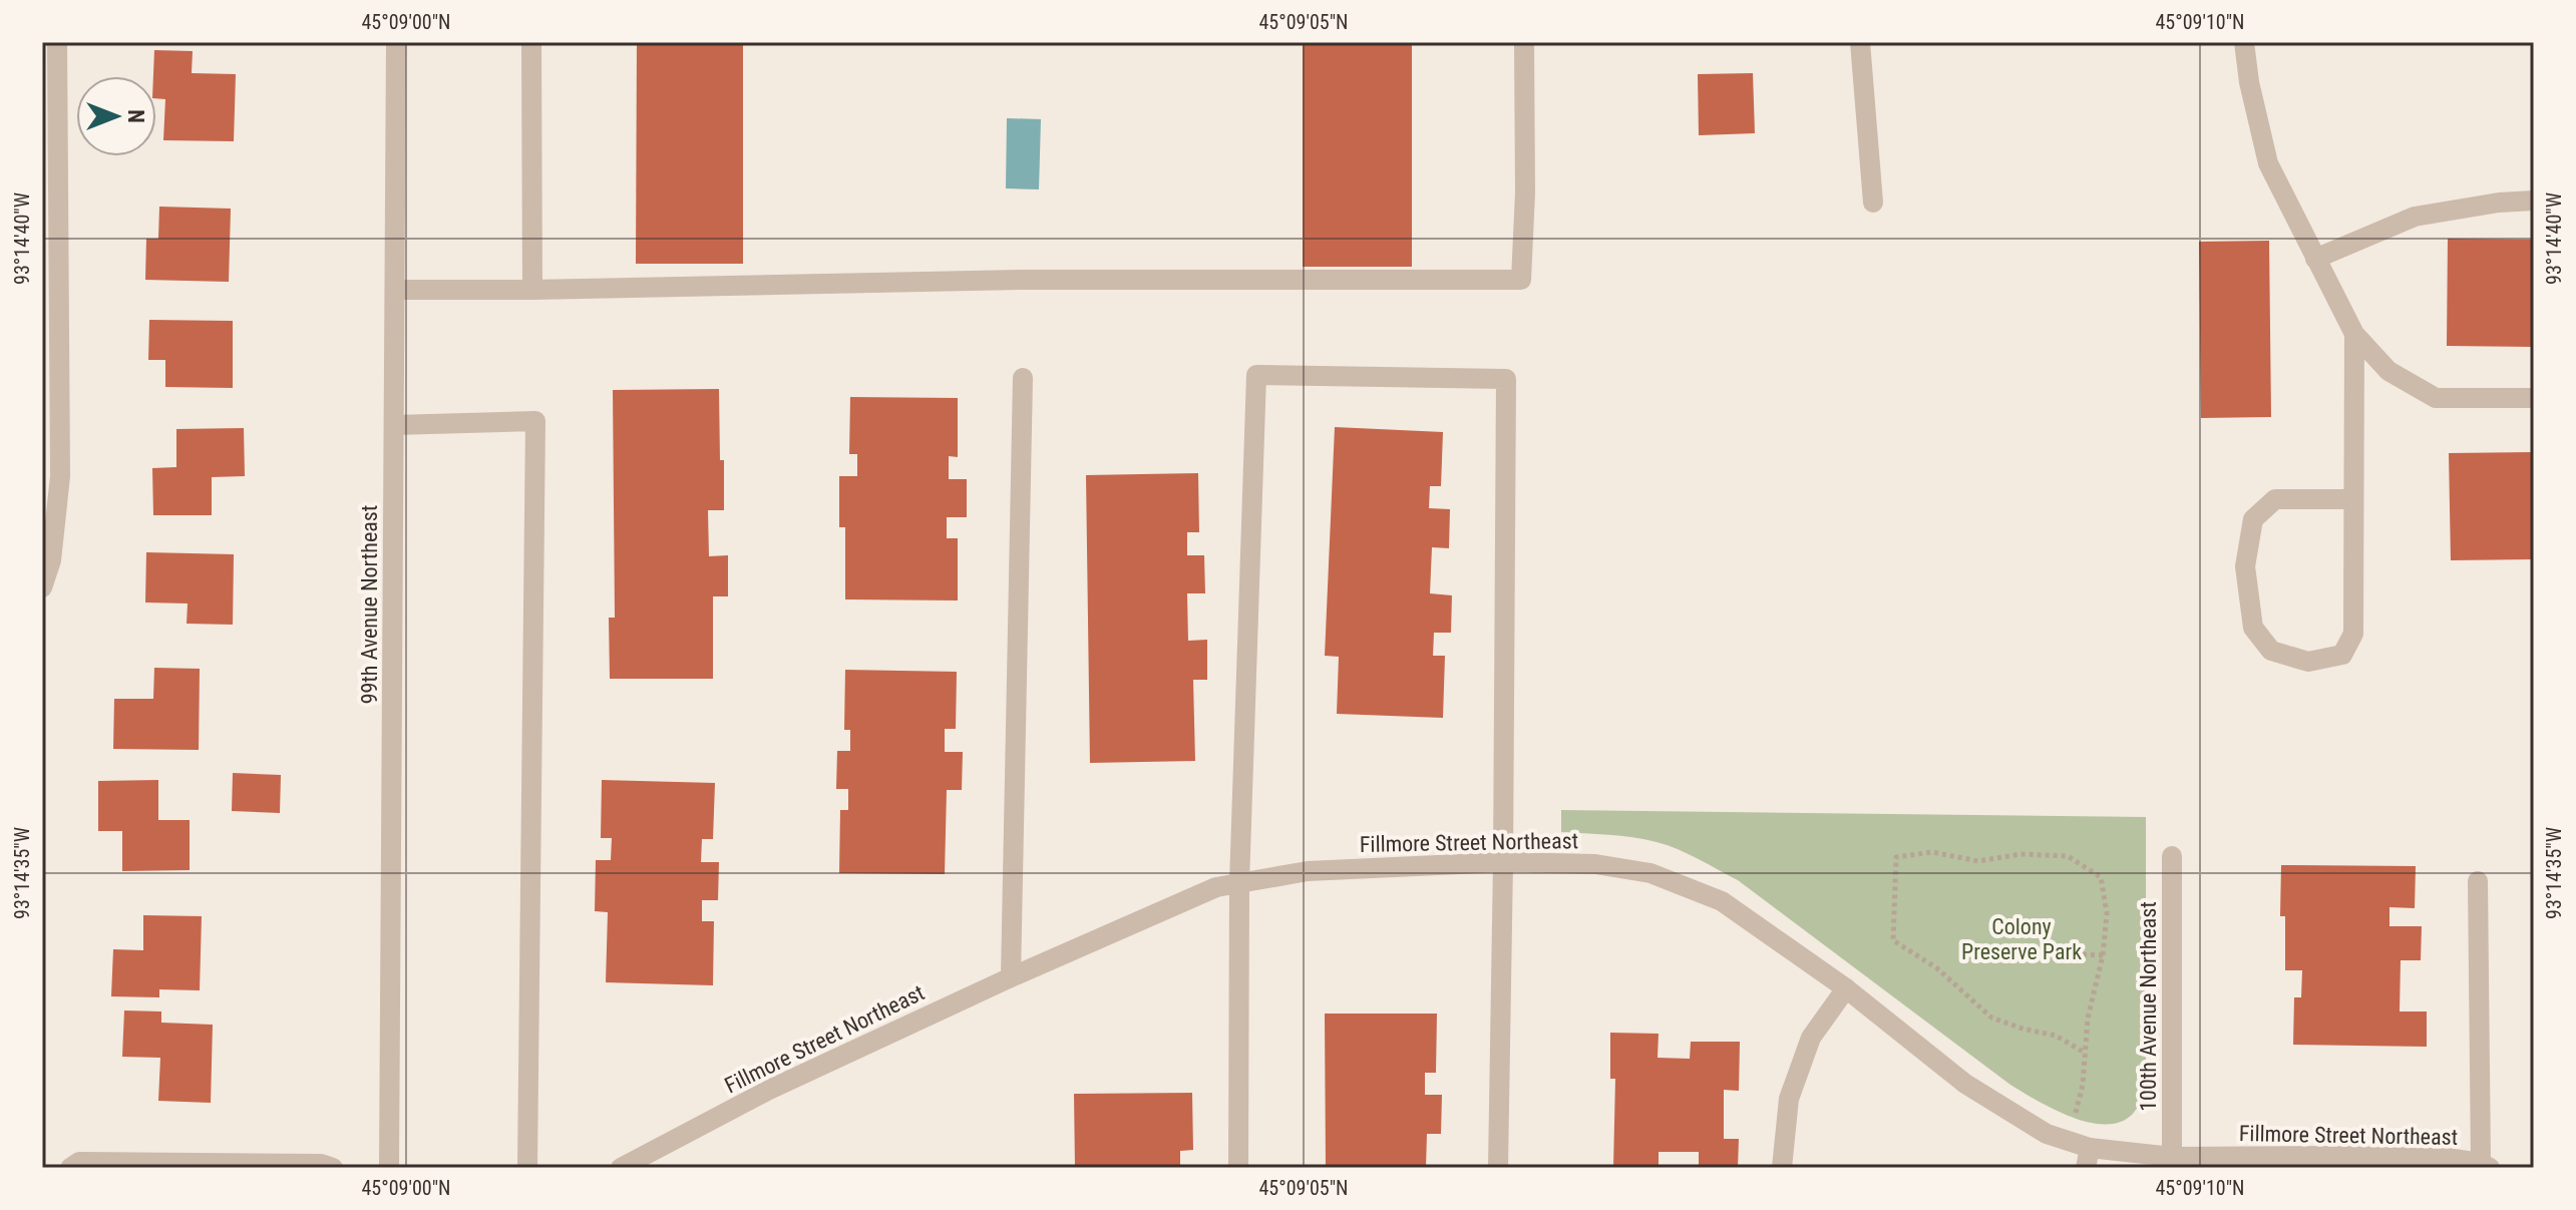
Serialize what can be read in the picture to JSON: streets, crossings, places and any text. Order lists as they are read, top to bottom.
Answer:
{
  "streets": {
    "street": ["99th Avenue Northeast", "Fillmore Street Northeast", "100th Avenue Northeast"]
  },
  "crossings": [
    ["Fillmore Street Northeast", "100th Avenue Northeast"]
  ],
  "parks": ["Colony Preserve Park"],
  "north": "right",
  "coordinates": [
    "45°09'00\"N",
    "45°09'05\"N",
    "45°09'10\"N",
    "93°14'40\"W",
    "93°14'35\"W"
  ]
}
